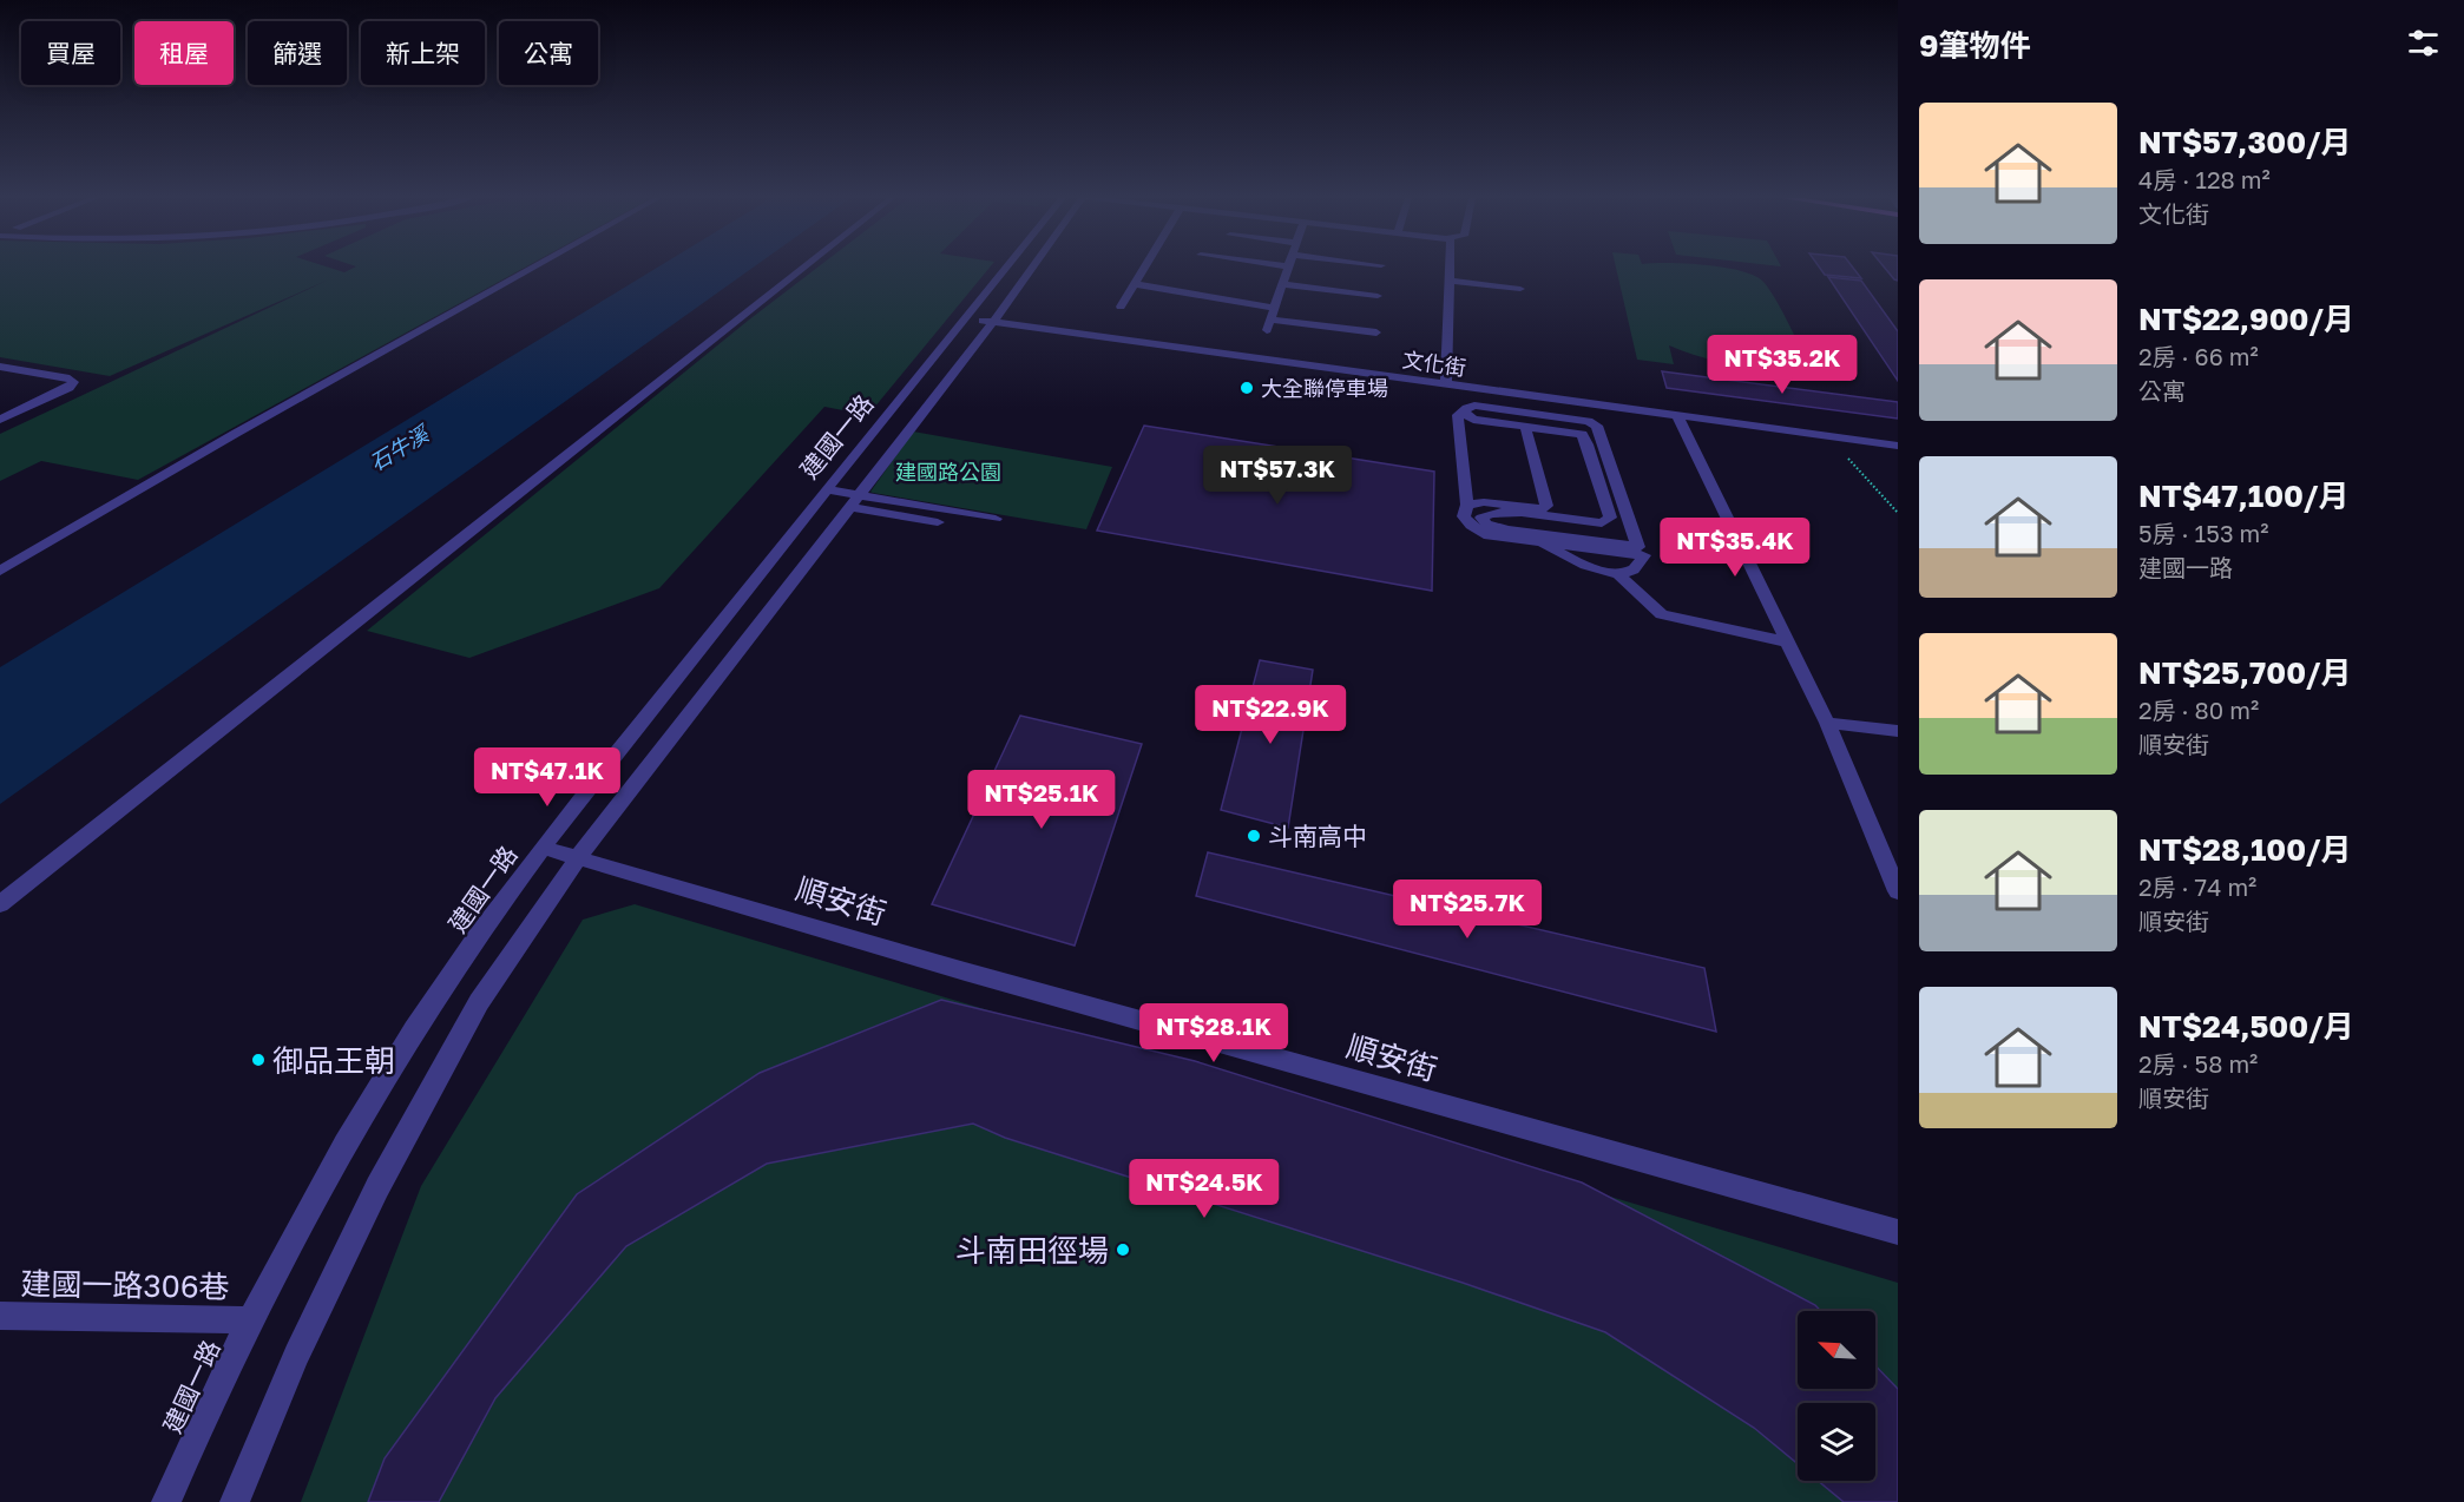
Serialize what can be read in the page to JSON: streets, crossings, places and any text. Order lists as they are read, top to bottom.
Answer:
{
  "streets": {
    "street": [
      "文化街",
      "建國一路",
      "順安街",
      "建國一路306巷"
    ]
  },
  "crossings": [
    ["文化街", "建國一路"],
    ["建國一路", "順安街"],
    ["建國一路", "建國一路306巷"]
  ],
  "water": ["石牛溪"],
  "parks": ["建國路公園"],
  "places": [
    "大全聯停車場",
    "斗南高中",
    "御品王朝",
    "斗南田徑場"
  ],
  "north": "top left",
  "page": {
    "heading": "9筆物件",
    "chip": [
      "買屋",
      "租屋",
      "篩選",
      "新上架",
      "公寓"
    ],
    "list": [
      {
        "name": "NT$57,300/月",
        "note": "4房 · 128 m² · 文化街"
      },
      {
        "name": "NT$22,900/月",
        "note": "2房 · 66 m² · 公寓"
      },
      {
        "name": "NT$47,100/月",
        "note": "5房 · 153 m² · 建國一路"
      },
      {
        "name": "NT$25,700/月",
        "note": "2房 · 80 m² · 順安街"
      },
      {
        "name": "NT$28,100/月",
        "note": "2房 · 74 m² · 順安街"
      },
      {
        "name": "NT$24,500/月",
        "note": "2房 · 58 m² · 順安街"
      }
    ],
    "price": [
      "NT$35.2K",
      "NT$57.3K",
      "NT$35.4K",
      "NT$22.9K",
      "NT$47.1K",
      "NT$25.1K",
      "NT$25.7K",
      "NT$28.1K",
      "NT$24.5K"
    ]
  }
}
